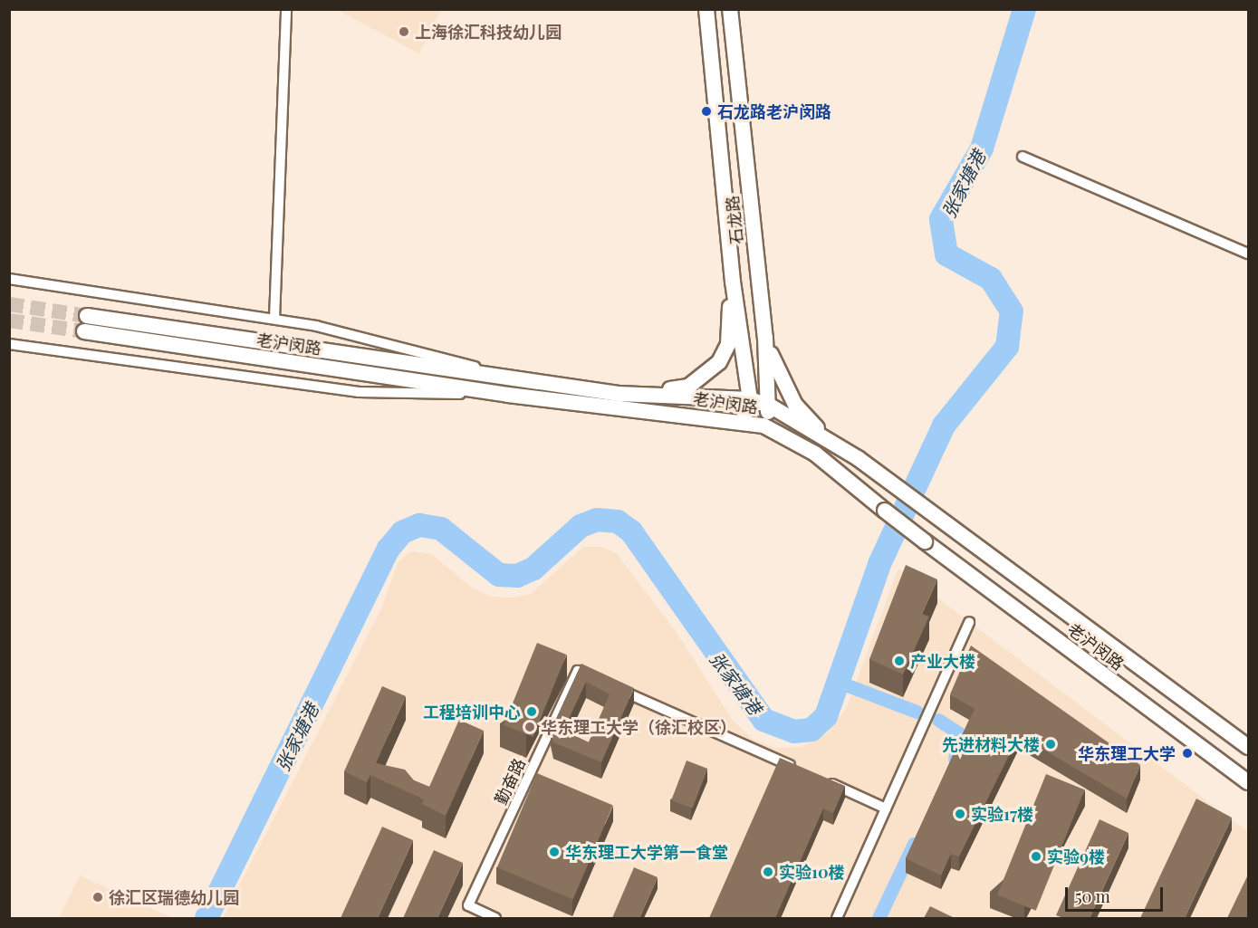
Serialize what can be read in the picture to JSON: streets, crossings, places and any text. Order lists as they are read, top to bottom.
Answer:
{
  "streets": {
    "main road": ["石龙路", "老沪闵路"],
    "street": ["勤奋路"]
  },
  "crossings": [
    ["石龙路", "老沪闵路"]
  ],
  "water": ["张家塘港"],
  "places": [
    "上海徐汇科技幼儿园",
    "石龙路老沪闵路",
    "产业大楼",
    "工程培训中心",
    "华东理工大学（徐汇校区）",
    "先进材料大楼",
    "华东理工大学",
    "实验17楼",
    "华东理工大学第一食堂",
    "实验9楼",
    "实验10楼",
    "徐汇区瑞德幼儿园"
  ],
  "scale_bar": "50 m"
}
